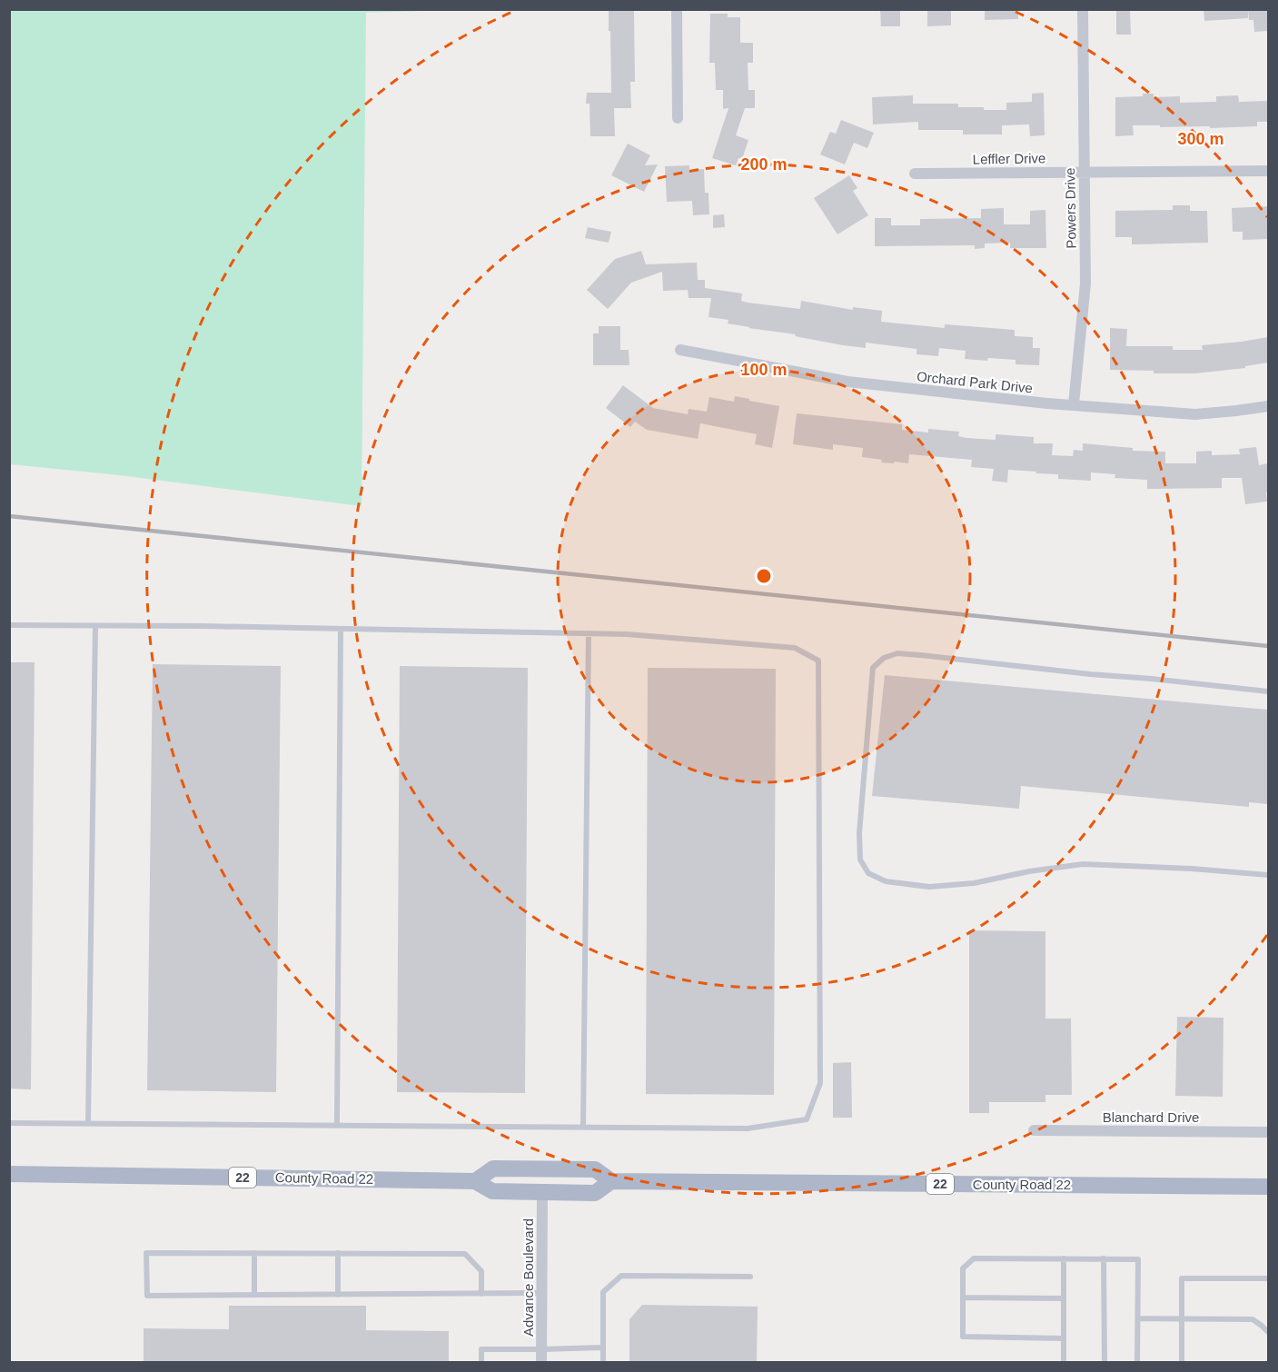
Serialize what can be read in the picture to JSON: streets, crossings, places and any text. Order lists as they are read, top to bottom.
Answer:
{
  "streets": {
    "main road": ["22", "County Road 22"],
    "street": [
      "Leffler Drive",
      "Powers Drive",
      "Orchard Park Drive",
      "Blanchard Drive",
      "Advance Boulevard"
    ]
  },
  "crossings": [
    ["Leffler Drive", "Powers Drive"],
    ["Powers Drive", "Orchard Park Drive"],
    ["County Road 22", "Advance Boulevard"]
  ],
  "rings": ["300 m", "200 m", "100 m"]
}
